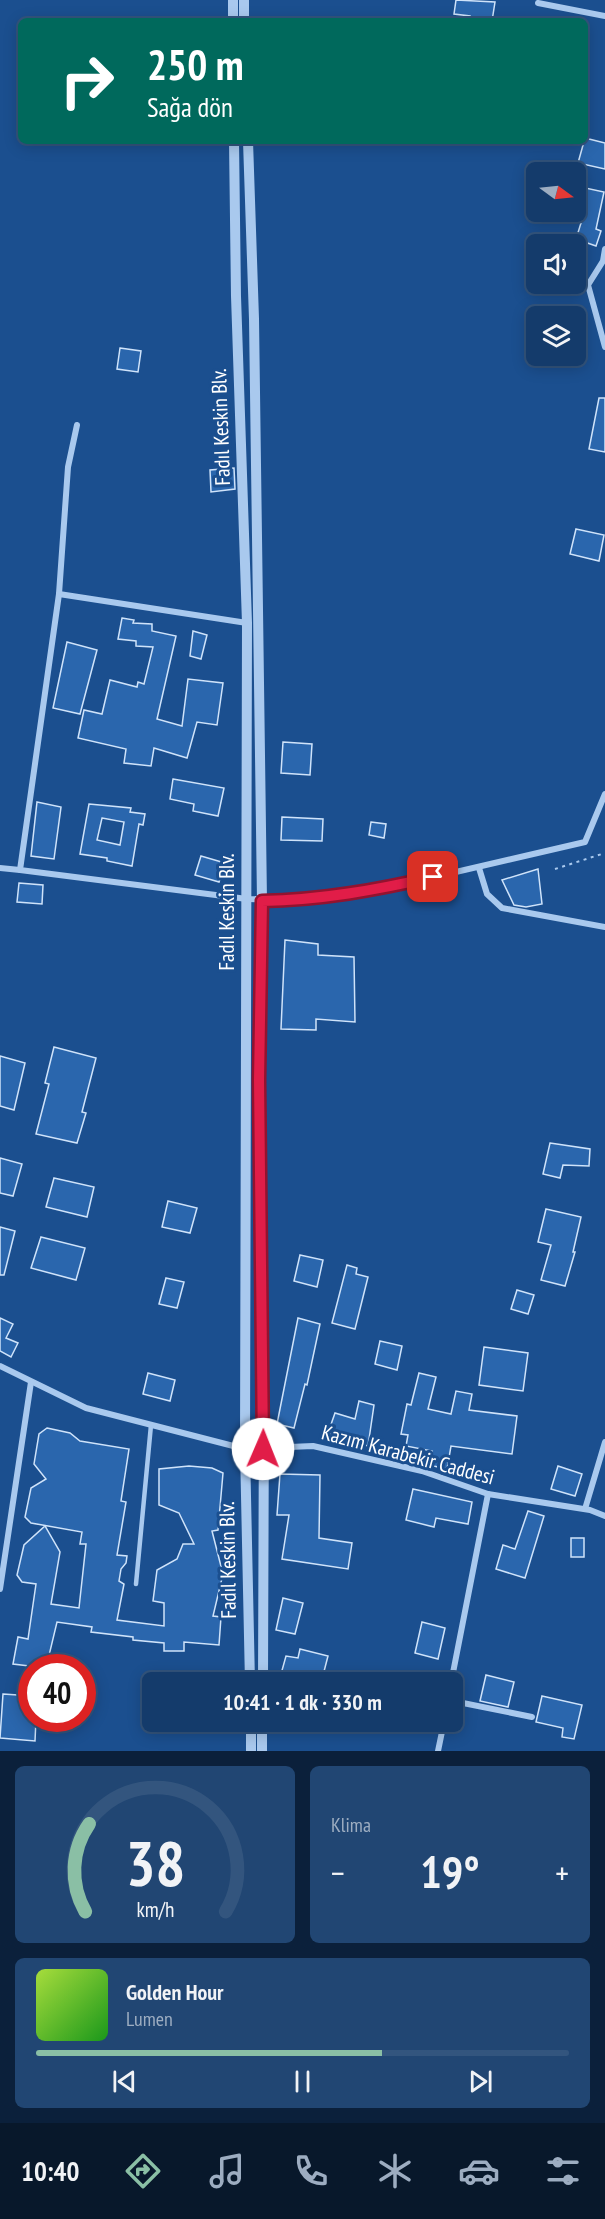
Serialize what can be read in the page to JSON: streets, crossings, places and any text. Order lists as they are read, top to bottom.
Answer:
{
  "streets": {
    "street": ["Fadıl Keskin Blv.", "Kazım Karabekir Caddesi"]
  },
  "crossings": [
    ["Fadıl Keskin Blv.", "Kazım Karabekir Caddesi"]
  ],
  "north": "right",
  "page": {
    "turn": ["250 m", "Sağa dön"],
    "limit": "40",
    "trip": "10:41 · 1 dk · 330 m",
    "tile": "Klima",
    "heat": ["−", "19°", "+"],
    "song": ["Golden Hour", "Lumen"],
    "tabs": "10:40",
    "gauge": ["38", "km/h"]
  }
}
